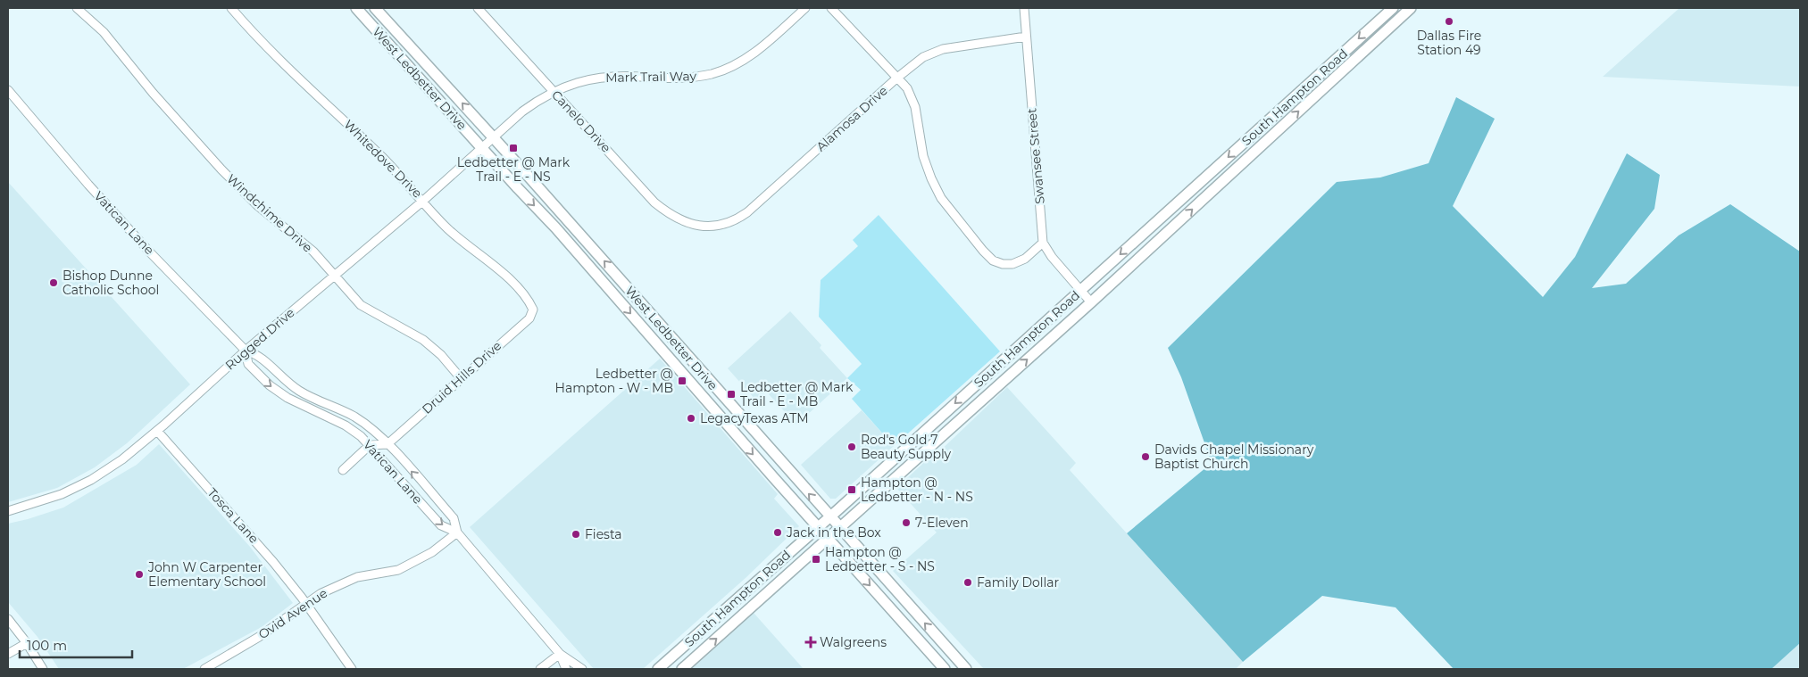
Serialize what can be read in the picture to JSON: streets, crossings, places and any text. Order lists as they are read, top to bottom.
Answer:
{
  "streets": {
    "main road": ["West Ledbetter Drive", "South Hampton Road"],
    "street": [
      "Mark Trail Way",
      "Alamosa Drive",
      "Canelo Drive",
      "Swansee Street",
      "Whitedove Drive",
      "Windchime Drive",
      "Vatican Lane",
      "Rugged Drive",
      "Druid Hills Drive",
      "Tosca Lane",
      "Ovid Avenue"
    ]
  },
  "crossings": [
    ["Mark Trail Way", "West Ledbetter Drive"],
    ["Mark Trail Way", "Canelo Drive"],
    ["Mark Trail Way", "Rugged Drive"],
    ["West Ledbetter Drive", "South Hampton Road"],
    ["West Ledbetter Drive", "Rugged Drive"],
    ["South Hampton Road", "Swansee Street"],
    ["Alamosa Drive", "Canelo Drive"],
    ["Alamosa Drive", "Swansee Street"],
    ["Whitedove Drive", "Rugged Drive"],
    ["Whitedove Drive", "Druid Hills Drive"],
    ["Windchime Drive", "Rugged Drive"],
    ["Windchime Drive", "Druid Hills Drive"],
    ["Vatican Lane", "Rugged Drive"],
    ["Vatican Lane", "Druid Hills Drive"],
    ["Vatican Lane", "Ovid Avenue"],
    ["Rugged Drive", "Tosca Lane"],
    ["Tosca Lane", "Ovid Avenue"]
  ],
  "places": {
    "other": [
      "Dallas Fire Station 49",
      "Bishop Dunne Catholic School",
      "LegacyTexas ATM",
      "Rod's Gold 7 Beauty Supply",
      "Davids Chapel Missionary Baptist Church",
      "7-Eleven",
      "Jack in the Box",
      "Fiesta",
      "John W Carpenter Elementary School",
      "Family Dollar"
    ],
    "transit": [
      "Ledbetter @ Mark Trail - E - NS",
      "Ledbetter @ Hampton - W - MB",
      "Ledbetter @ Mark Trail - E - MB",
      "Hampton @ Ledbetter - N - NS",
      "Hampton @ Ledbetter - S - NS"
    ],
    "health": ["Walgreens"]
  },
  "scale_bar": "100 m"
}
